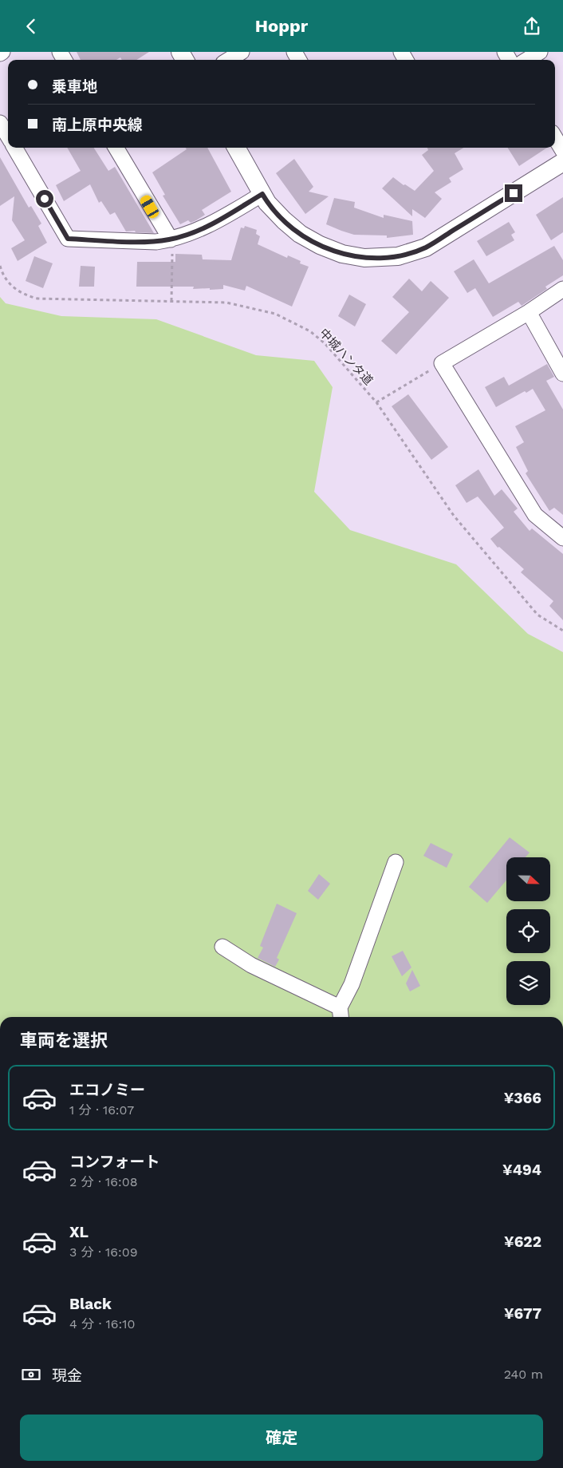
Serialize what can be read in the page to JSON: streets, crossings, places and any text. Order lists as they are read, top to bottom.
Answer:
{
  "streets": {
    "path": ["中城ハンタ道"]
  },
  "north": "right",
  "page": {
    "header": "Hoppr",
    "banner": ["乗車地", "南上原中央線"],
    "heading": "車両を選択",
    "list": [
      {
        "name": "エコノミー",
        "note": "1 分 · 16:07",
        "value": "¥366"
      },
      {
        "name": "コンフォート",
        "note": "2 分 · 16:08",
        "value": "¥494"
      },
      {
        "name": "XL",
        "note": "3 分 · 16:09",
        "value": "¥622"
      },
      {
        "name": "Black",
        "note": "4 分 · 16:10",
        "value": "¥677"
      }
    ],
    "pay": ["現金", "240 m"],
    "buttons": "確定"
  }
}
